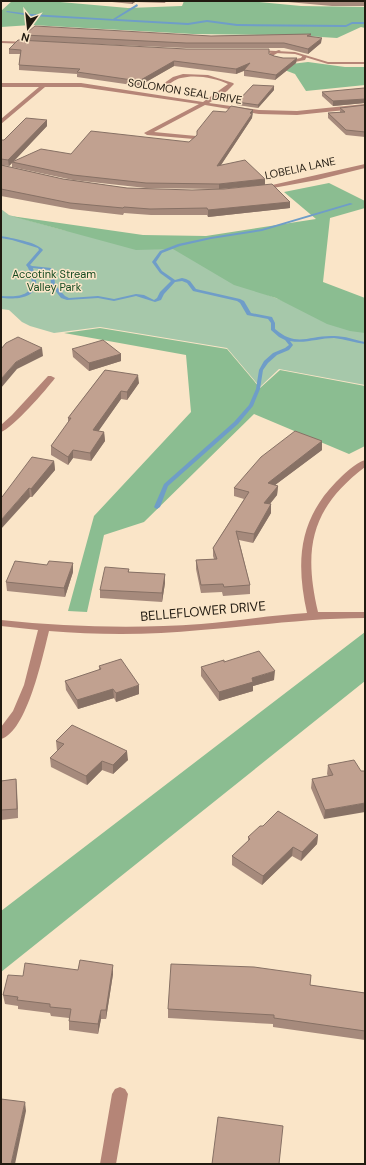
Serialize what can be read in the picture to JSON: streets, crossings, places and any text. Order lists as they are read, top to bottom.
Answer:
{
  "streets": {
    "street": ["SOLOMON SEAL DRIVE", "LOBELIA LANE", "BELLEFLOWER DRIVE"]
  },
  "parks": ["Accotink Stream Valley Park"],
  "north": "bottom"
}
